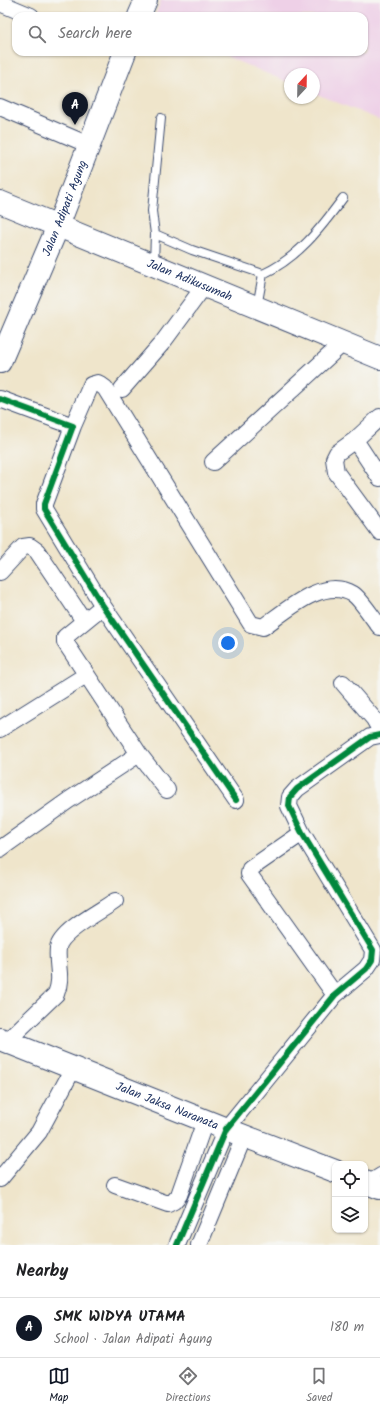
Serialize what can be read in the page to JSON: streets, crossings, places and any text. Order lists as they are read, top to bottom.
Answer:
{
  "streets": {
    "main road": ["Jalan Adipati Agung", "Jalan Adikusumah", "Jalan Jaksa Naranata"]
  },
  "crossings": [
    ["Jalan Adipati Agung", "Jalan Adikusumah"]
  ],
  "north": "top",
  "page": {
    "search": "Search here",
    "pins": "A",
    "heading": "Nearby",
    "list": [
      {
        "mark": "A",
        "name": "SMK WIDYA UTAMA",
        "note": "School · Jalan Adipati Agung",
        "value": "180 m"
      }
    ],
    "nav": ["Map", "Directions", "Saved"]
  }
}
